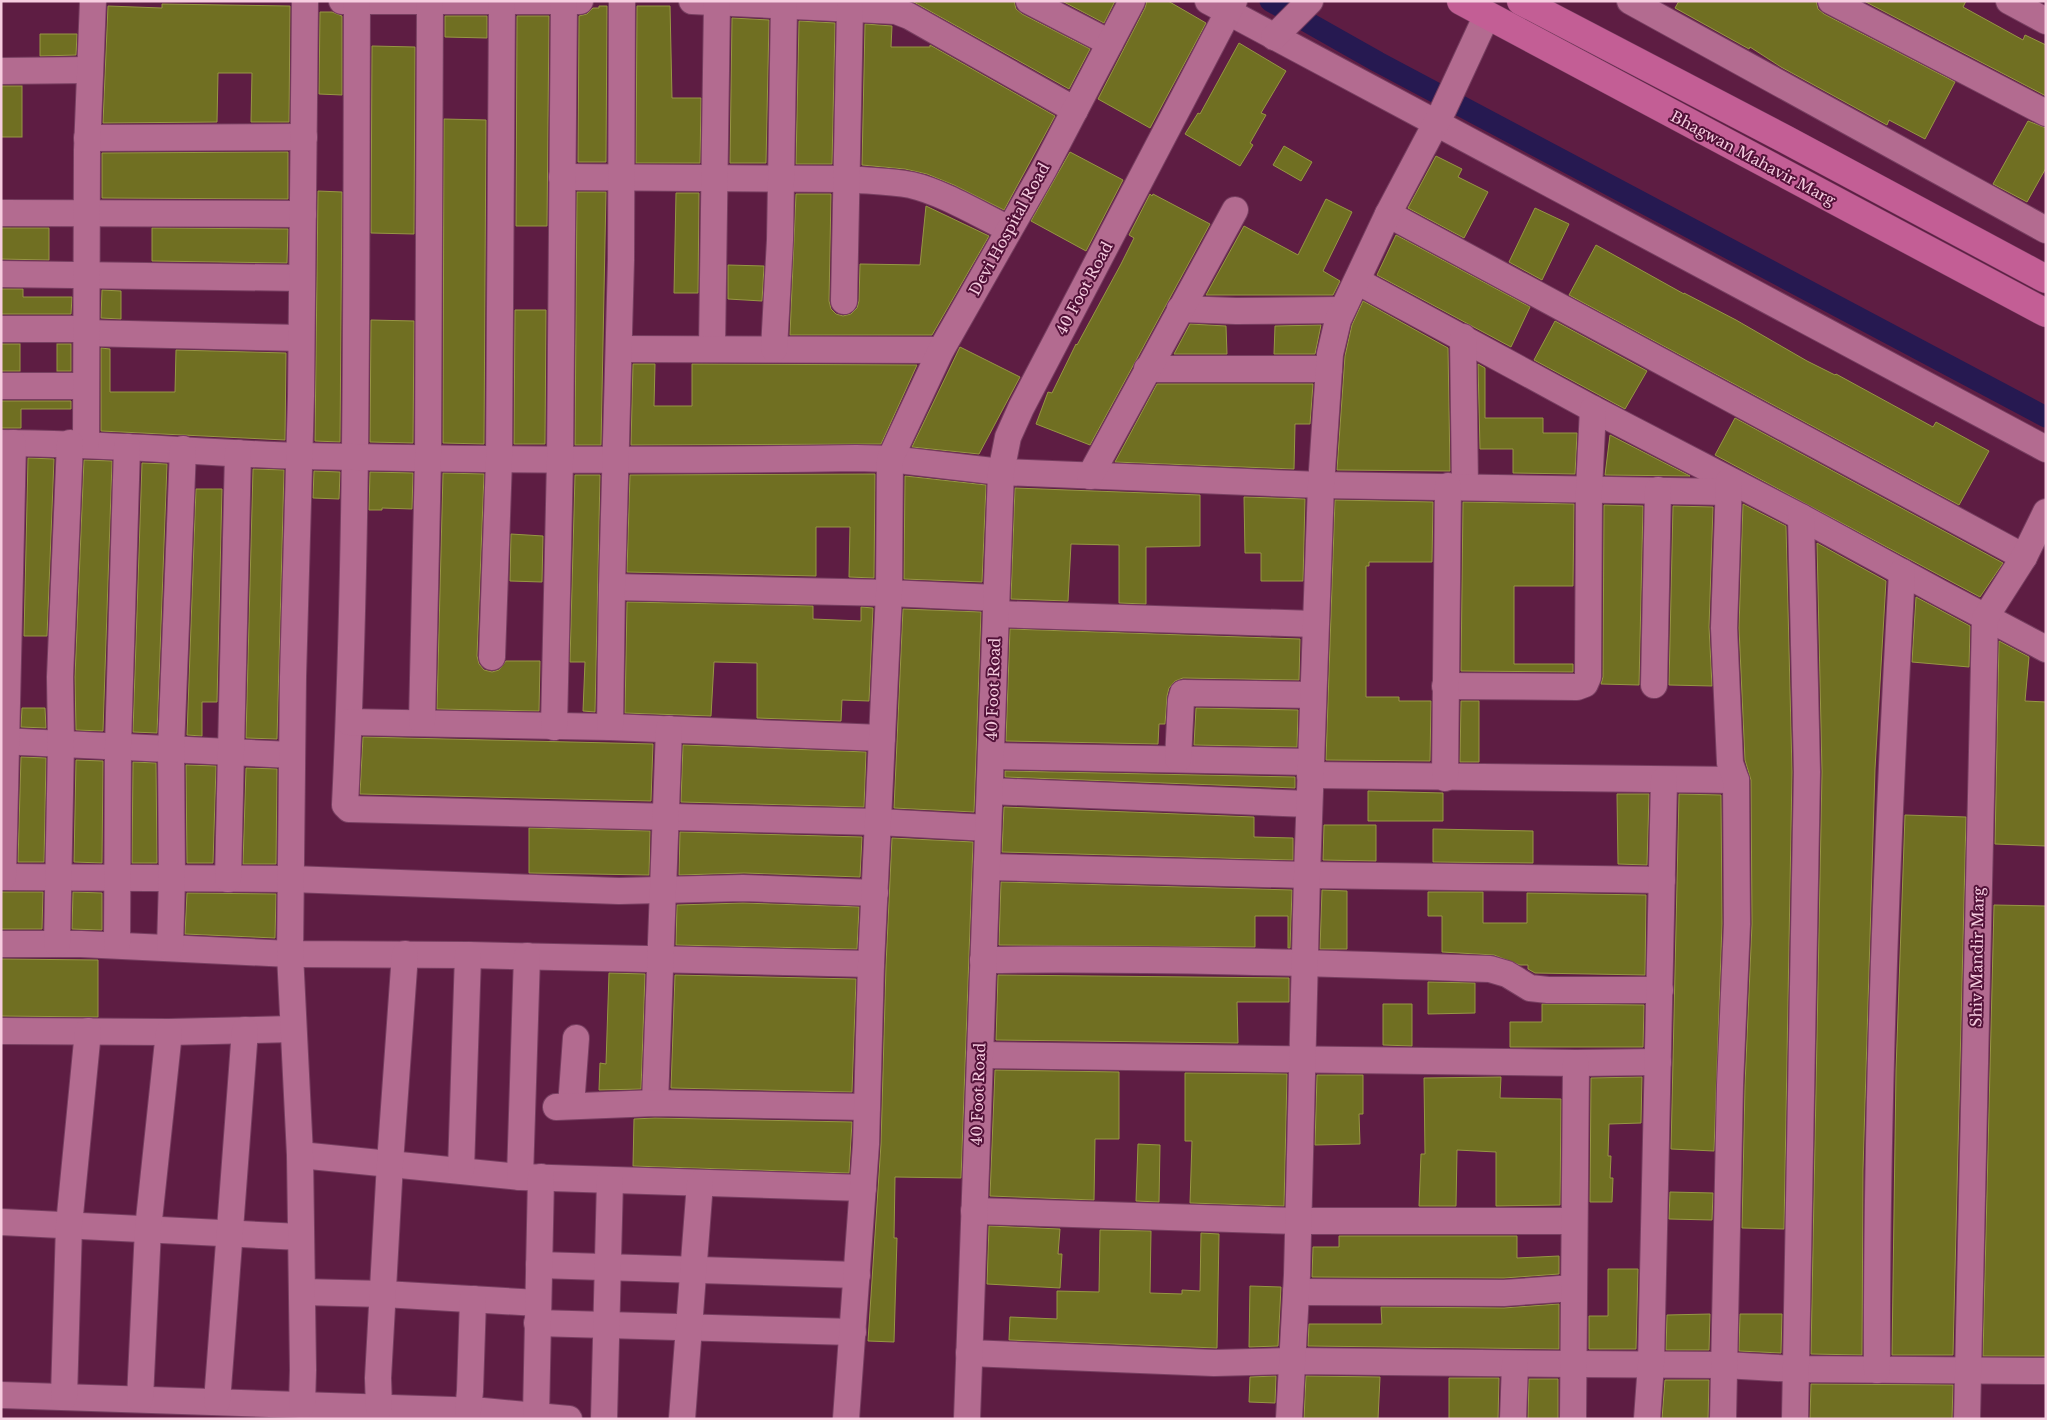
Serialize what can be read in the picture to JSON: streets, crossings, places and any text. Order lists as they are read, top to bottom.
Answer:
{
  "streets": {
    "main road": ["Bhagwan Mahavir Marg"],
    "street": ["Devi Hospital Road", "40 Foot Road", "Shiv Mandir Marg"]
  }
}
